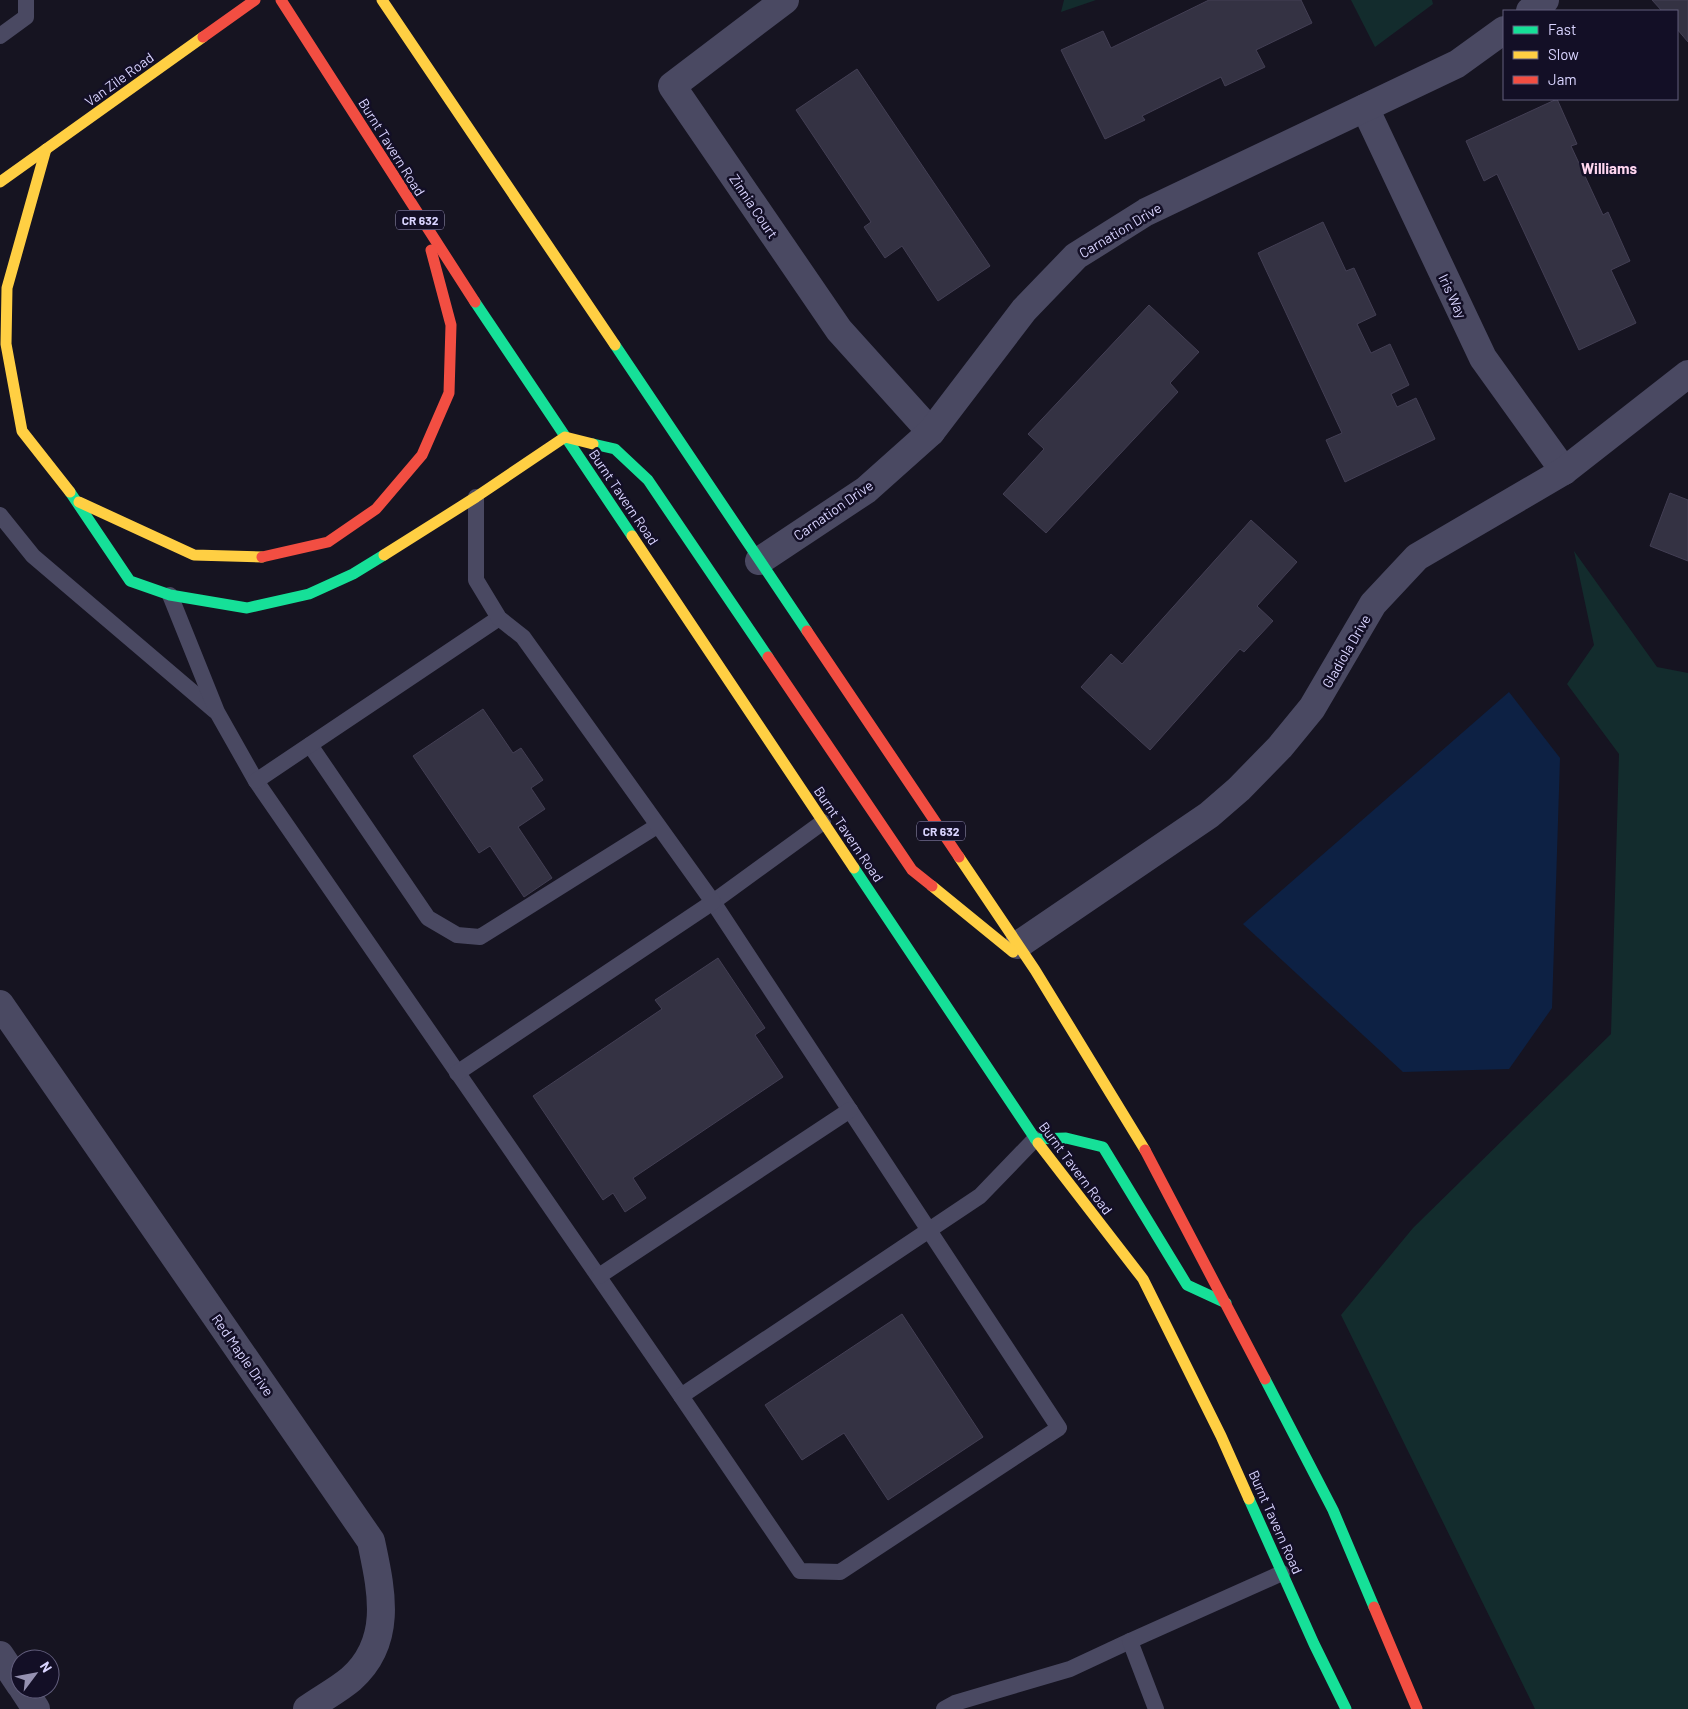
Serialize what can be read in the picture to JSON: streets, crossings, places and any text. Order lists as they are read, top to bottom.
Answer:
{
  "streets": {
    "main road": ["Van Zile Road", "Burnt Tavern Road", "CR 632"],
    "street": [
      "Zinnia Court",
      "Carnation Drive",
      "Iris Way",
      "Gladiola Drive",
      "Red Maple Drive"
    ]
  },
  "crossings": [
    ["Zinnia Court", "Carnation Drive"],
    ["CR 632", "Carnation Drive"],
    ["CR 632", "Gladiola Drive"],
    ["Carnation Drive", "Iris Way"],
    ["Iris Way", "Gladiola Drive"]
  ],
  "districts": ["Williams"],
  "legend": ["Fast", "Slow", "Jam"],
  "north": "top right"
}
